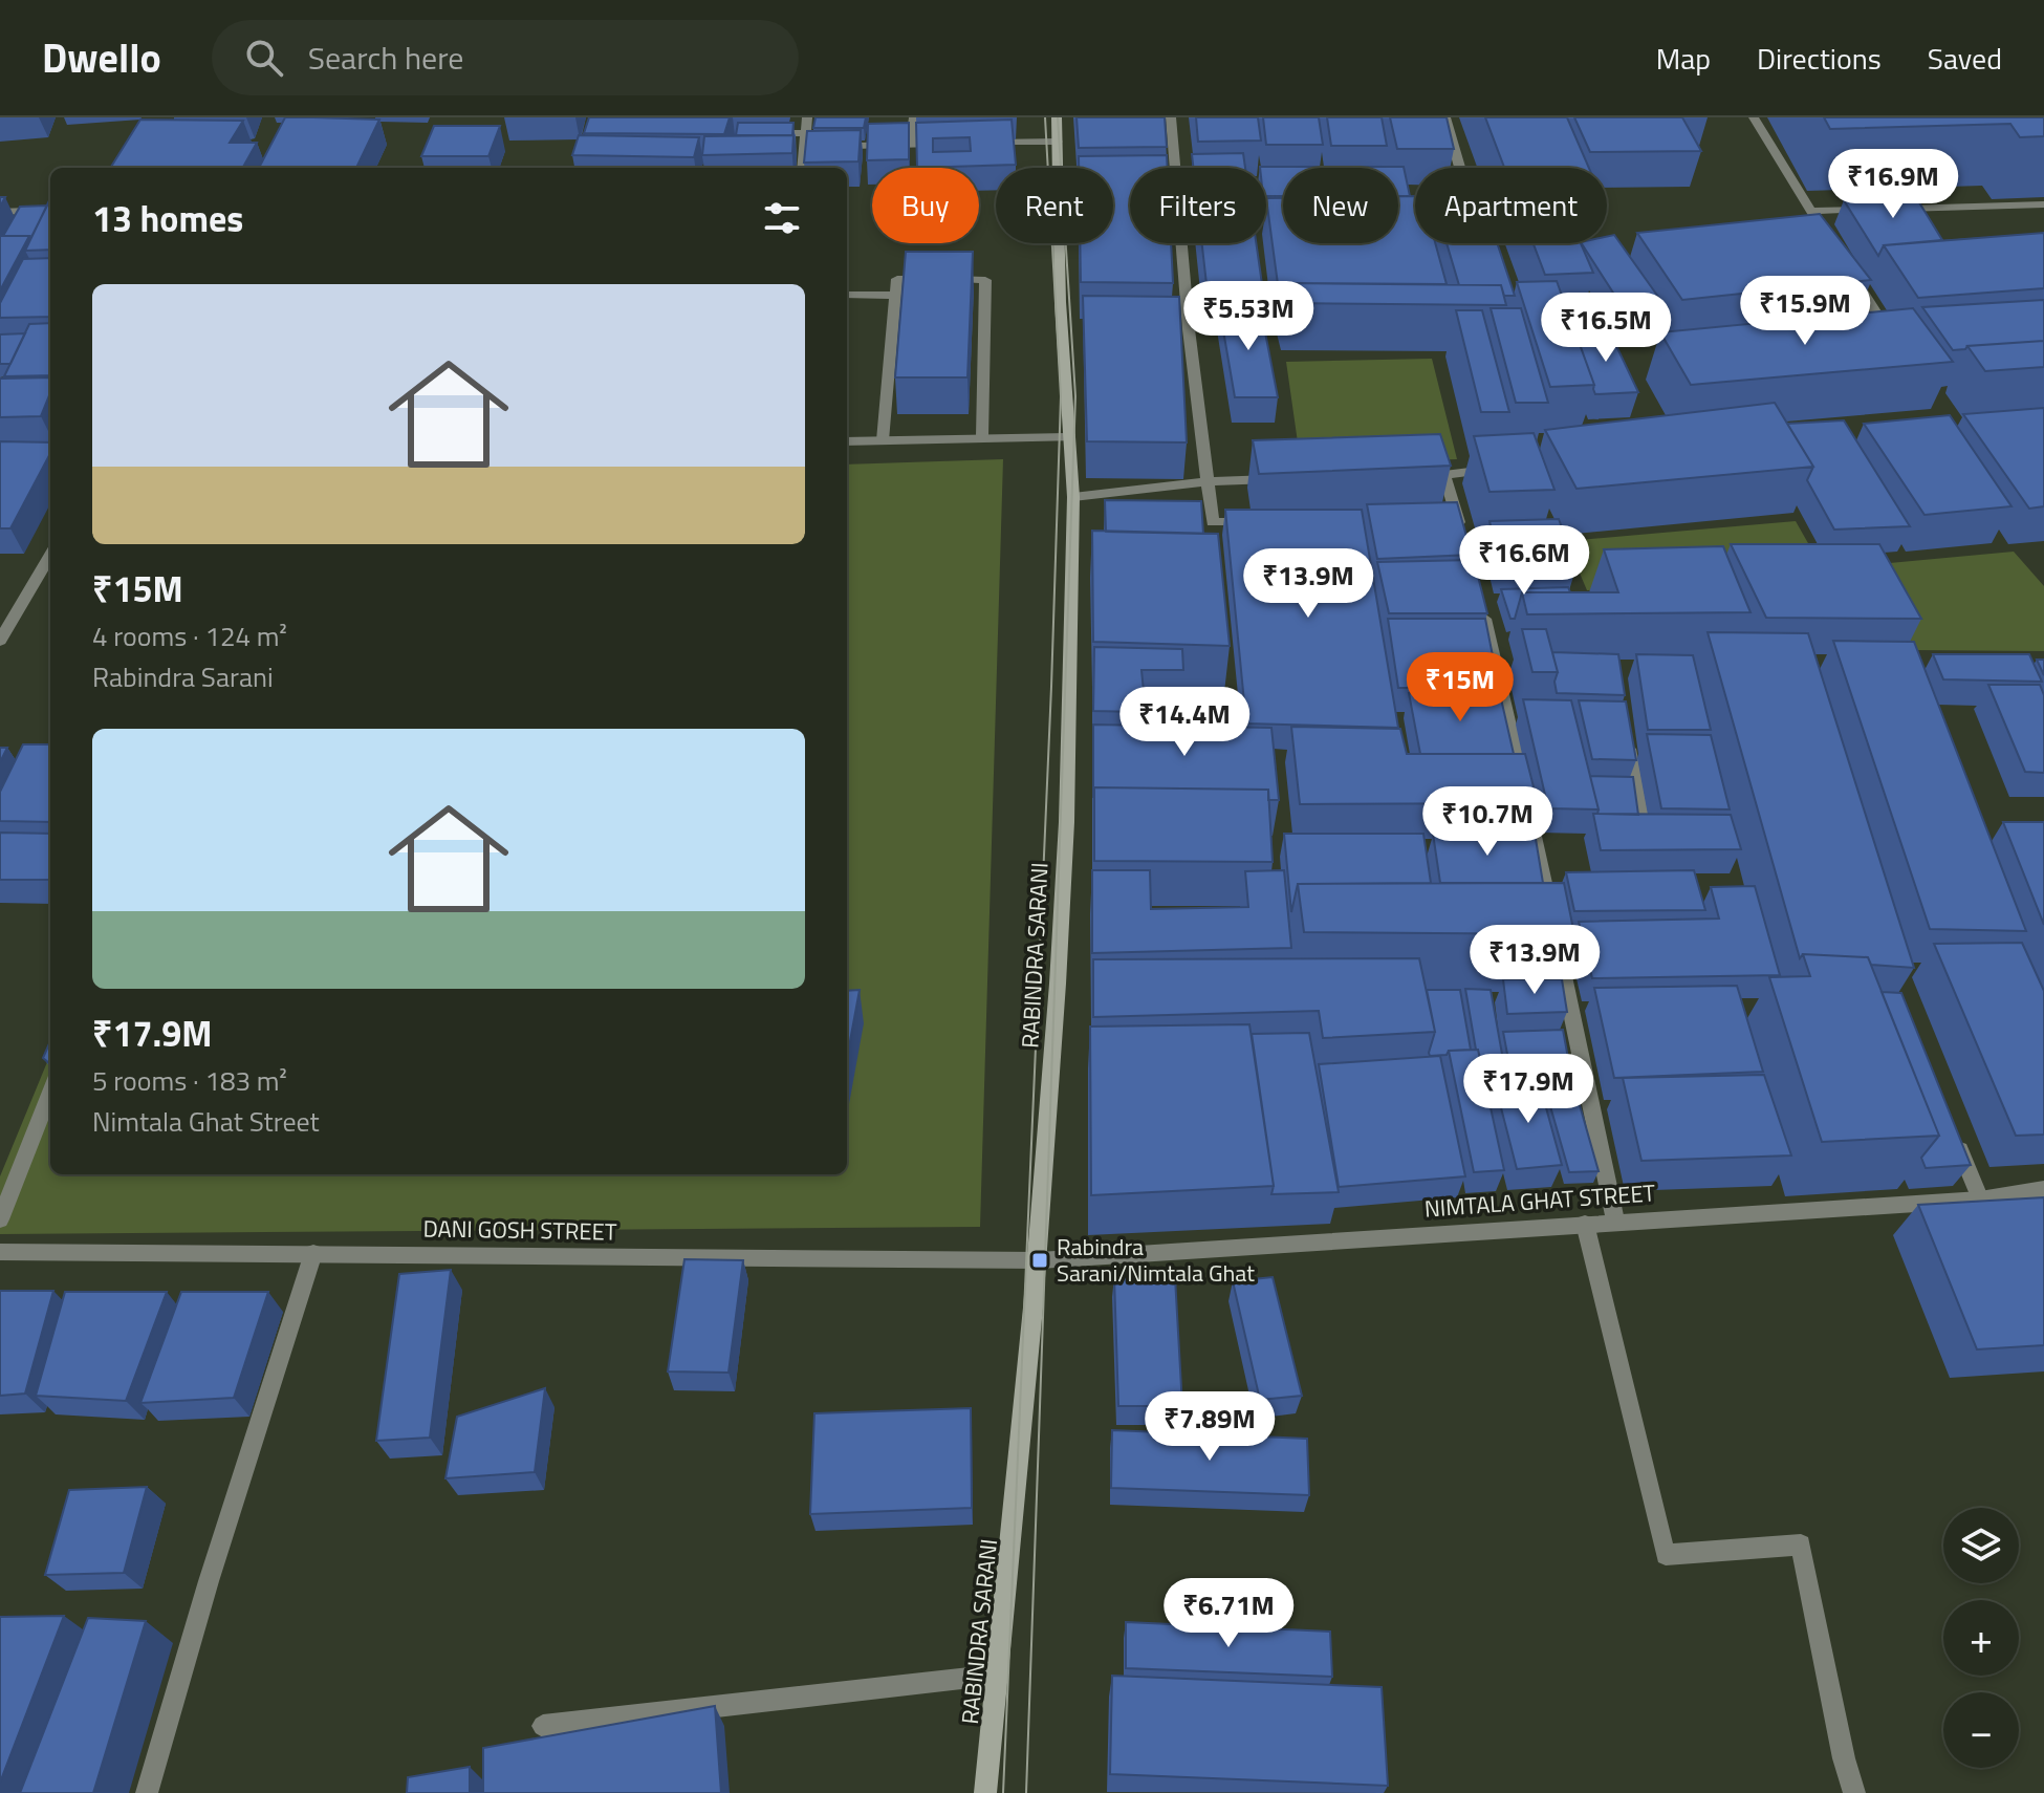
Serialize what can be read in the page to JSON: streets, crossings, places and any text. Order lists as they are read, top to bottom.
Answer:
{
  "streets": {
    "main road": ["RABINDRA SARANI"],
    "street": ["NIMTALA GHAT STREET", "DANI GOSH STREET"]
  },
  "crossings": [
    ["RABINDRA SARANI", "NIMTALA GHAT STREET"],
    ["RABINDRA SARANI", "DANI GOSH STREET"],
    ["NIMTALA GHAT STREET", "DANI GOSH STREET"]
  ],
  "places": {
    "transit": ["Rabindra Sarani/Nimtala Ghat"]
  },
  "page": {
    "header": "Dwello",
    "search": "Search here",
    "nav": ["Map", "Directions", "Saved"],
    "price": [
      "₹16.9M",
      "₹15.9M",
      "₹5.53M",
      "₹16.5M",
      "₹16.6M",
      "₹13.9M",
      "₹15M",
      "₹14.4M",
      "₹10.7M",
      "₹13.9M",
      "₹17.9M",
      "₹7.89M",
      "₹6.71M"
    ],
    "chip": [
      "Buy",
      "Rent",
      "Filters",
      "New",
      "Apartment"
    ],
    "heading": "13 homes",
    "list": [
      {
        "name": "₹15M",
        "note": "4 rooms · 124 m² · Rabindra Sarani"
      },
      {
        "name": "₹17.9M",
        "note": "5 rooms · 183 m² · Nimtala Ghat Street"
      }
    ],
    "map_buttons": ["+", "−"]
  }
}
